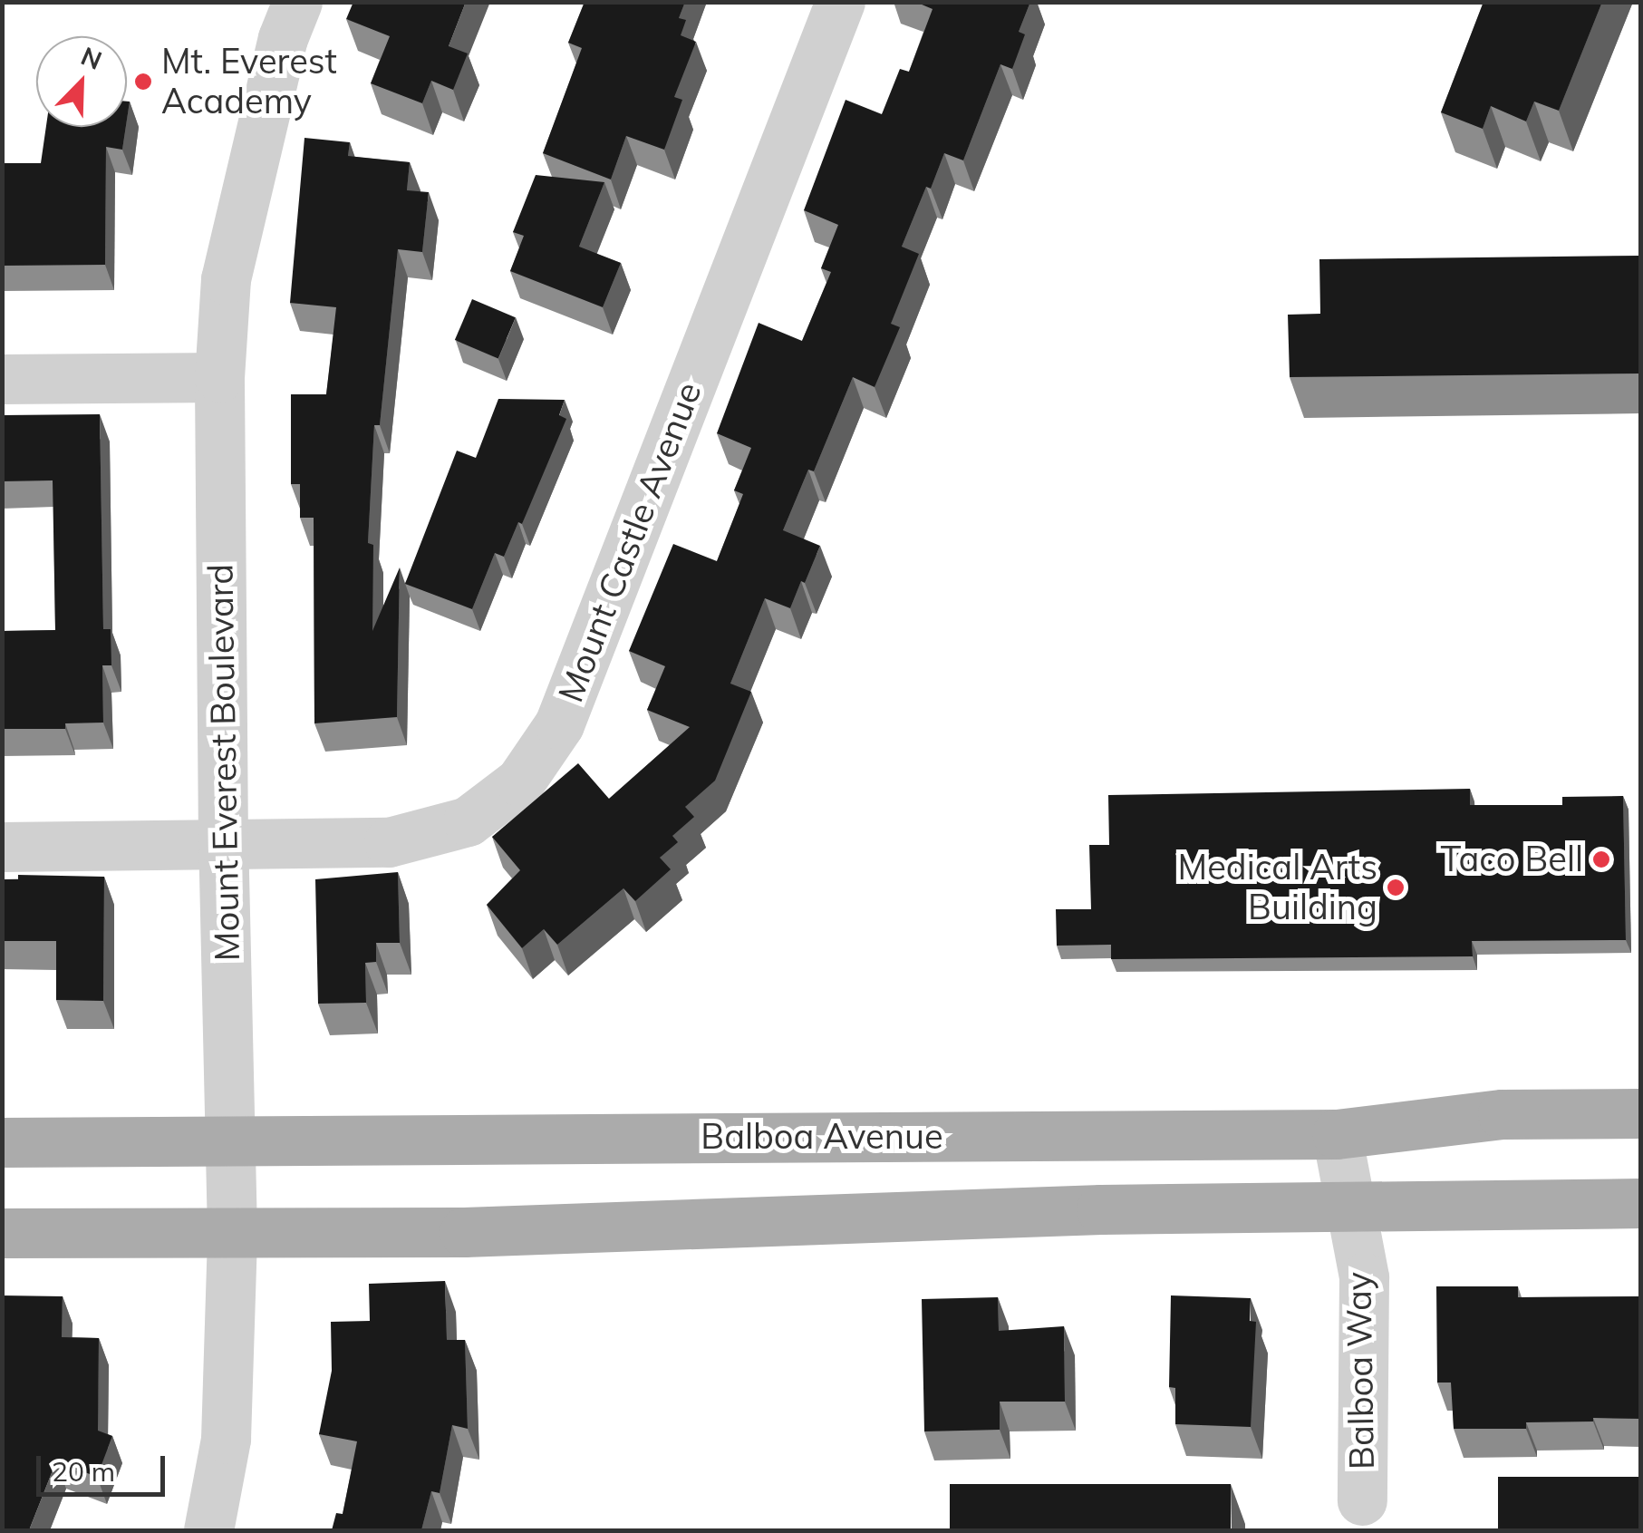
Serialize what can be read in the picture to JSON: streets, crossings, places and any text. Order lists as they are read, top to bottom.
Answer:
{
  "streets": {
    "main road": ["Balboa Avenue"],
    "street": ["Mount Castle Avenue", "Mount Everest Boulevard", "Balboa Way"]
  },
  "crossings": [
    ["Mount Castle Avenue", "Mount Everest Boulevard"],
    ["Mount Everest Boulevard", "Balboa Avenue"],
    ["Balboa Avenue", "Balboa Way"]
  ],
  "places": ["Mt. Everest Academy", "Taco Bell", "Medical Arts Building"],
  "scale_bar": "20 m",
  "north": "top right"
}
